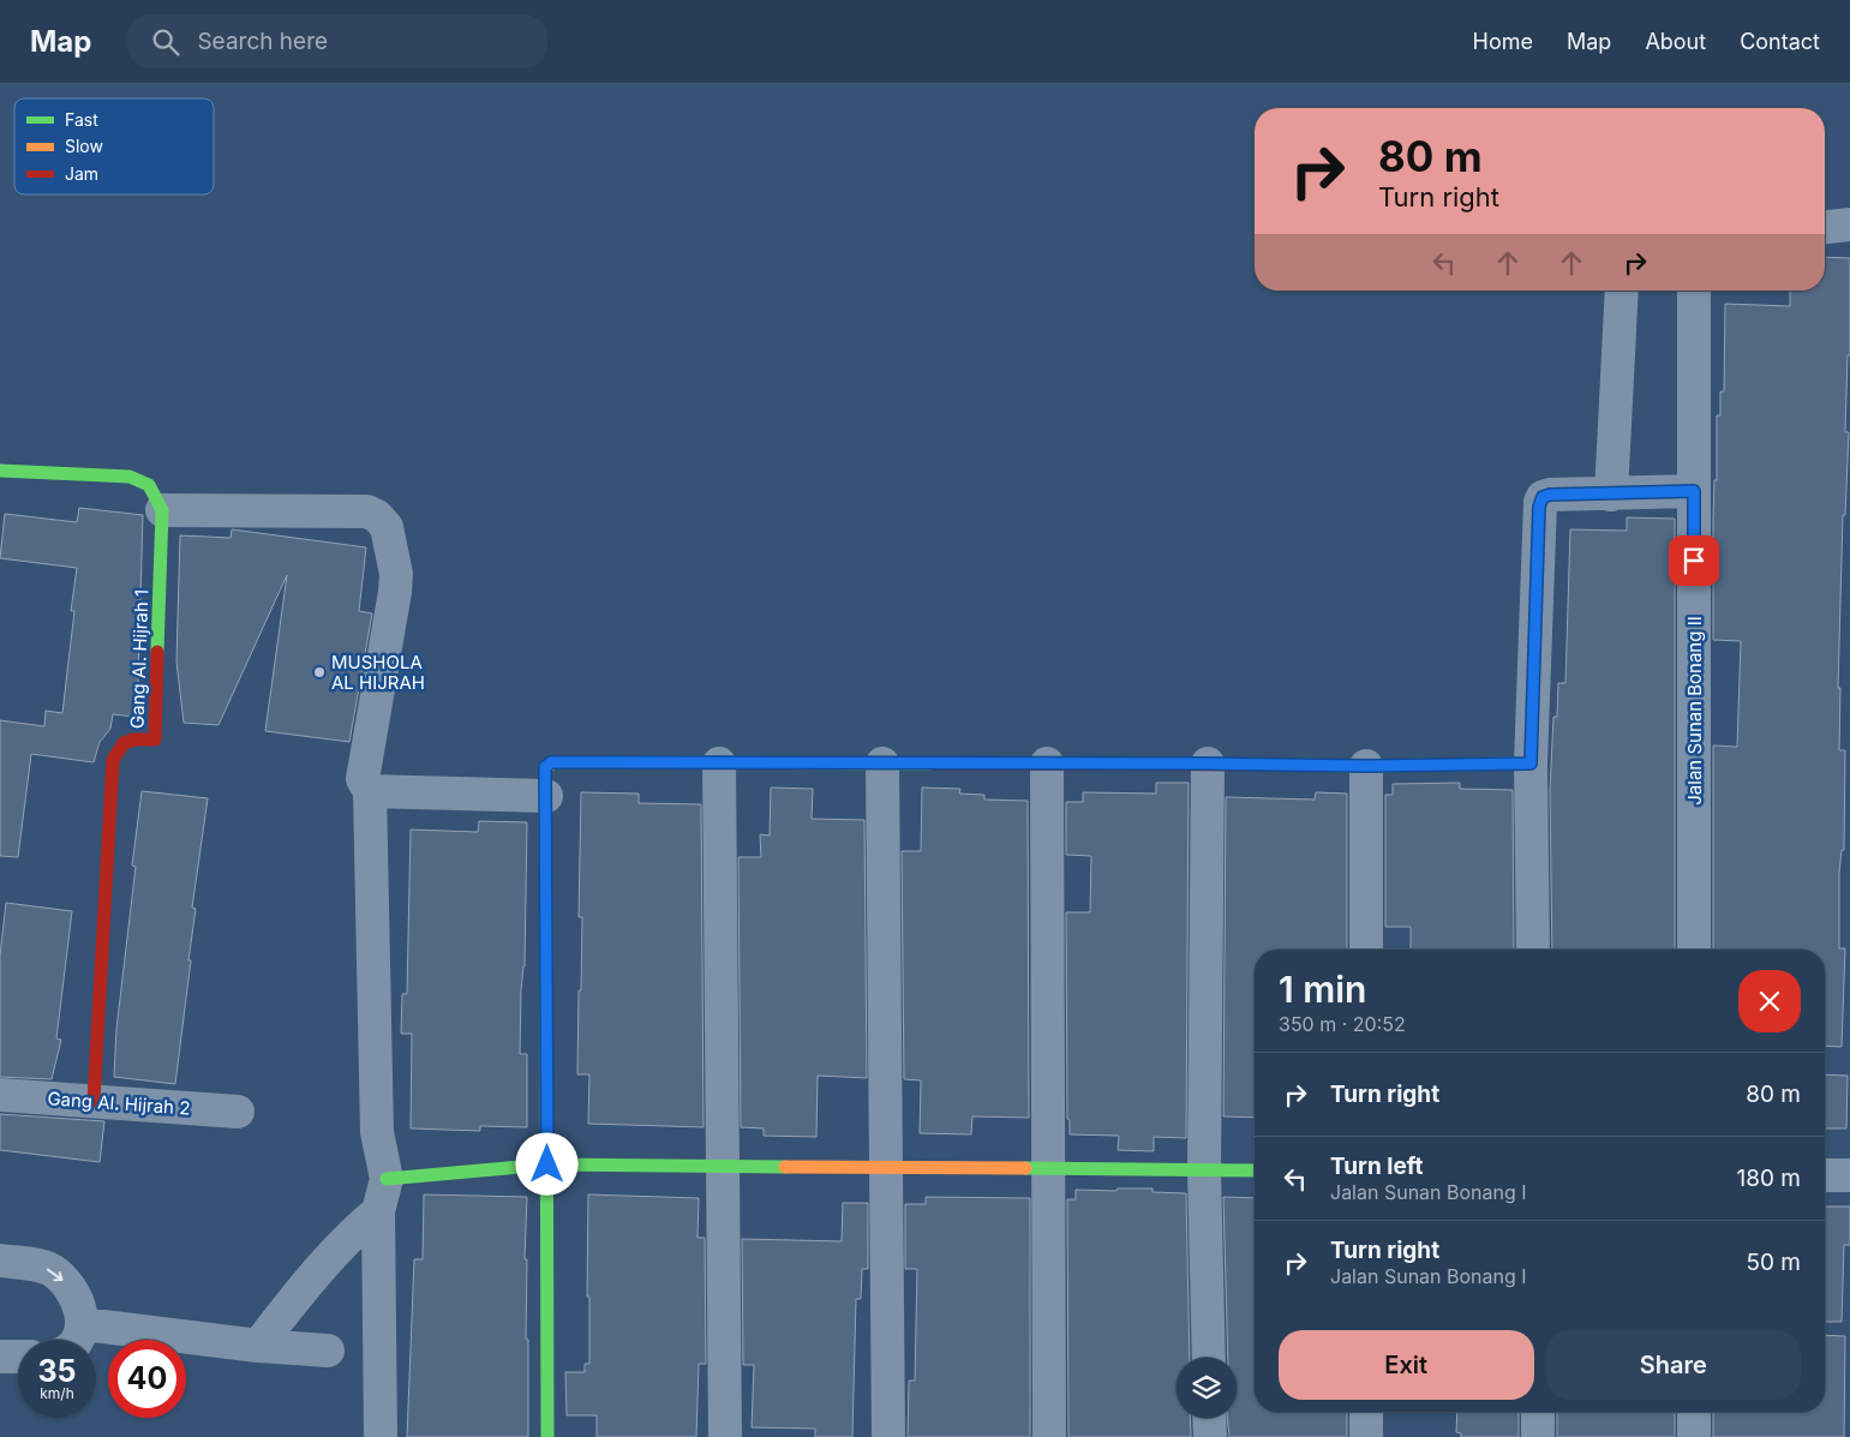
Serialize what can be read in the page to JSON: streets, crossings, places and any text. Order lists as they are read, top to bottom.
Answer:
{
  "streets": {
    "street": ["Gang Al. Hijrah 1", "Jalan Sunan Bonang II", "Gang Al. Hijrah 2"]
  },
  "crossings": [
    ["Gang Al. Hijrah 1", "Gang Al. Hijrah 2"]
  ],
  "places": ["MUSHOLA AL HIJRAH"],
  "legend": ["Fast", "Slow", "Jam"],
  "page": {
    "header": "Map",
    "search": "Search here",
    "nav": [
      "Home",
      "Map",
      "About",
      "Contact"
    ],
    "turn": ["80 m", "Turn right"],
    "heading": ["1 min", "350 m · 20:52"],
    "list": [
      {
        "name": "Turn right",
        "value": "80 m"
      },
      {
        "name": "Turn left",
        "note": "Jalan Sunan Bonang I",
        "value": "180 m"
      },
      {
        "name": "Turn right",
        "note": "Jalan Sunan Bonang I",
        "value": "50 m"
      }
    ],
    "buttons": ["Exit", "Share"],
    "speed": "35 km/h",
    "limit": "40"
  }
}
